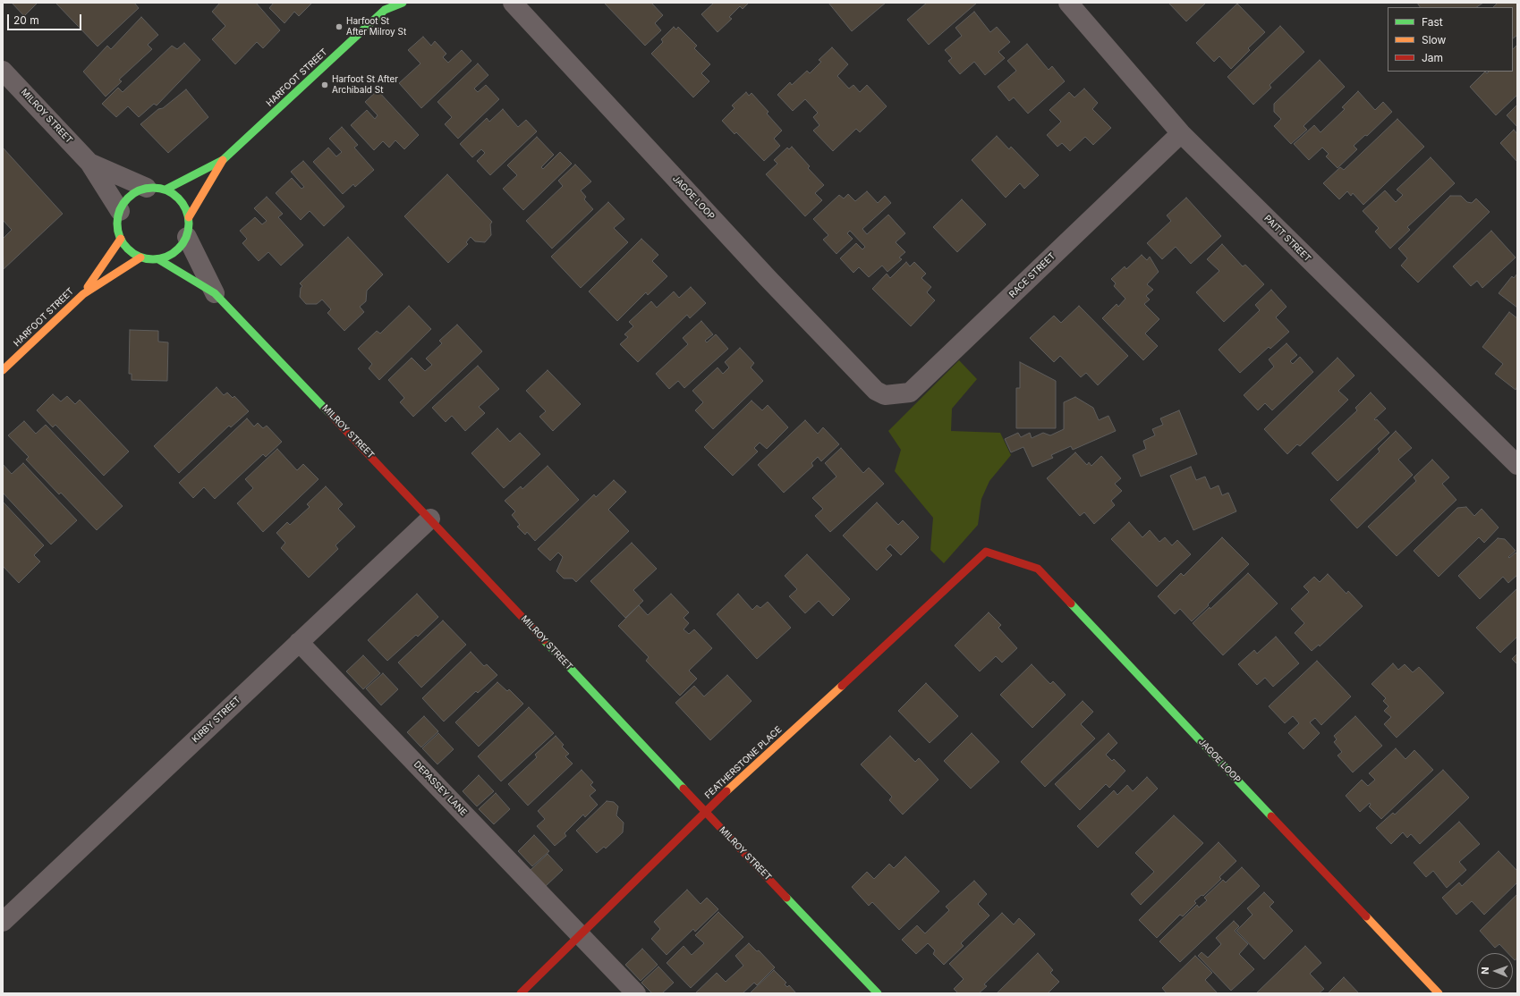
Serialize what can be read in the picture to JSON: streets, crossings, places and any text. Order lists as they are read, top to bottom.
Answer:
{
  "streets": {
    "street": [
      "HARFOOT STREET",
      "MILROY STREET",
      "JAGOE LOOP",
      "PAITT STREET",
      "RACE STREET",
      "KIRBY STREET",
      "FEATHERSTONE PLACE",
      "DEPASSEY LANE"
    ]
  },
  "crossings": [
    ["HARFOOT STREET", "MILROY STREET"],
    ["MILROY STREET", "KIRBY STREET"],
    ["MILROY STREET", "FEATHERSTONE PLACE"],
    ["JAGOE LOOP", "RACE STREET"],
    ["JAGOE LOOP", "FEATHERSTONE PLACE"],
    ["PAITT STREET", "RACE STREET"],
    ["KIRBY STREET", "DEPASSEY LANE"],
    ["FEATHERSTONE PLACE", "DEPASSEY LANE"]
  ],
  "places": ["Harfoot St After Milroy St", "Harfoot St After Archibald St"],
  "legend": ["Fast", "Slow", "Jam"],
  "scale_bar": "20 m",
  "north": "left"
}
